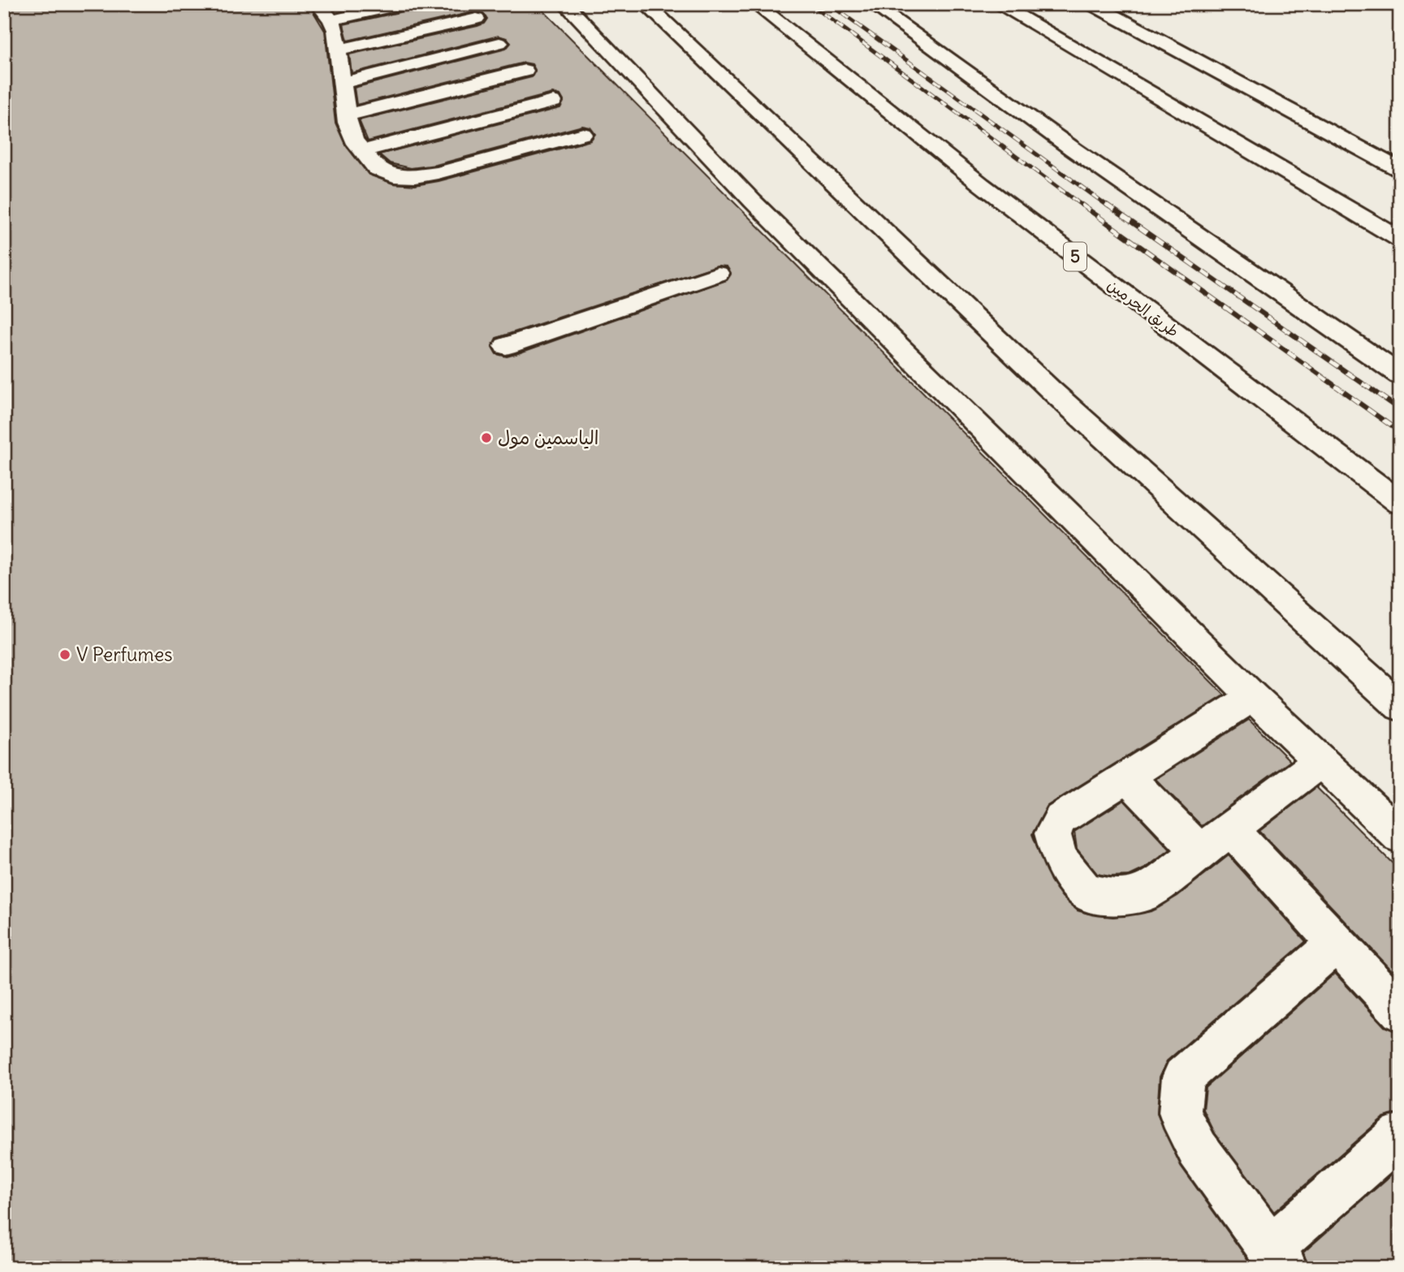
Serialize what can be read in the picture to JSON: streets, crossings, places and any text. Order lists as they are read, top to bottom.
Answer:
{
  "streets": {
    "main road": ["5", "طريق الحرمين"]
  },
  "places": ["الياسمين مول", "V Perfumes"]
}
